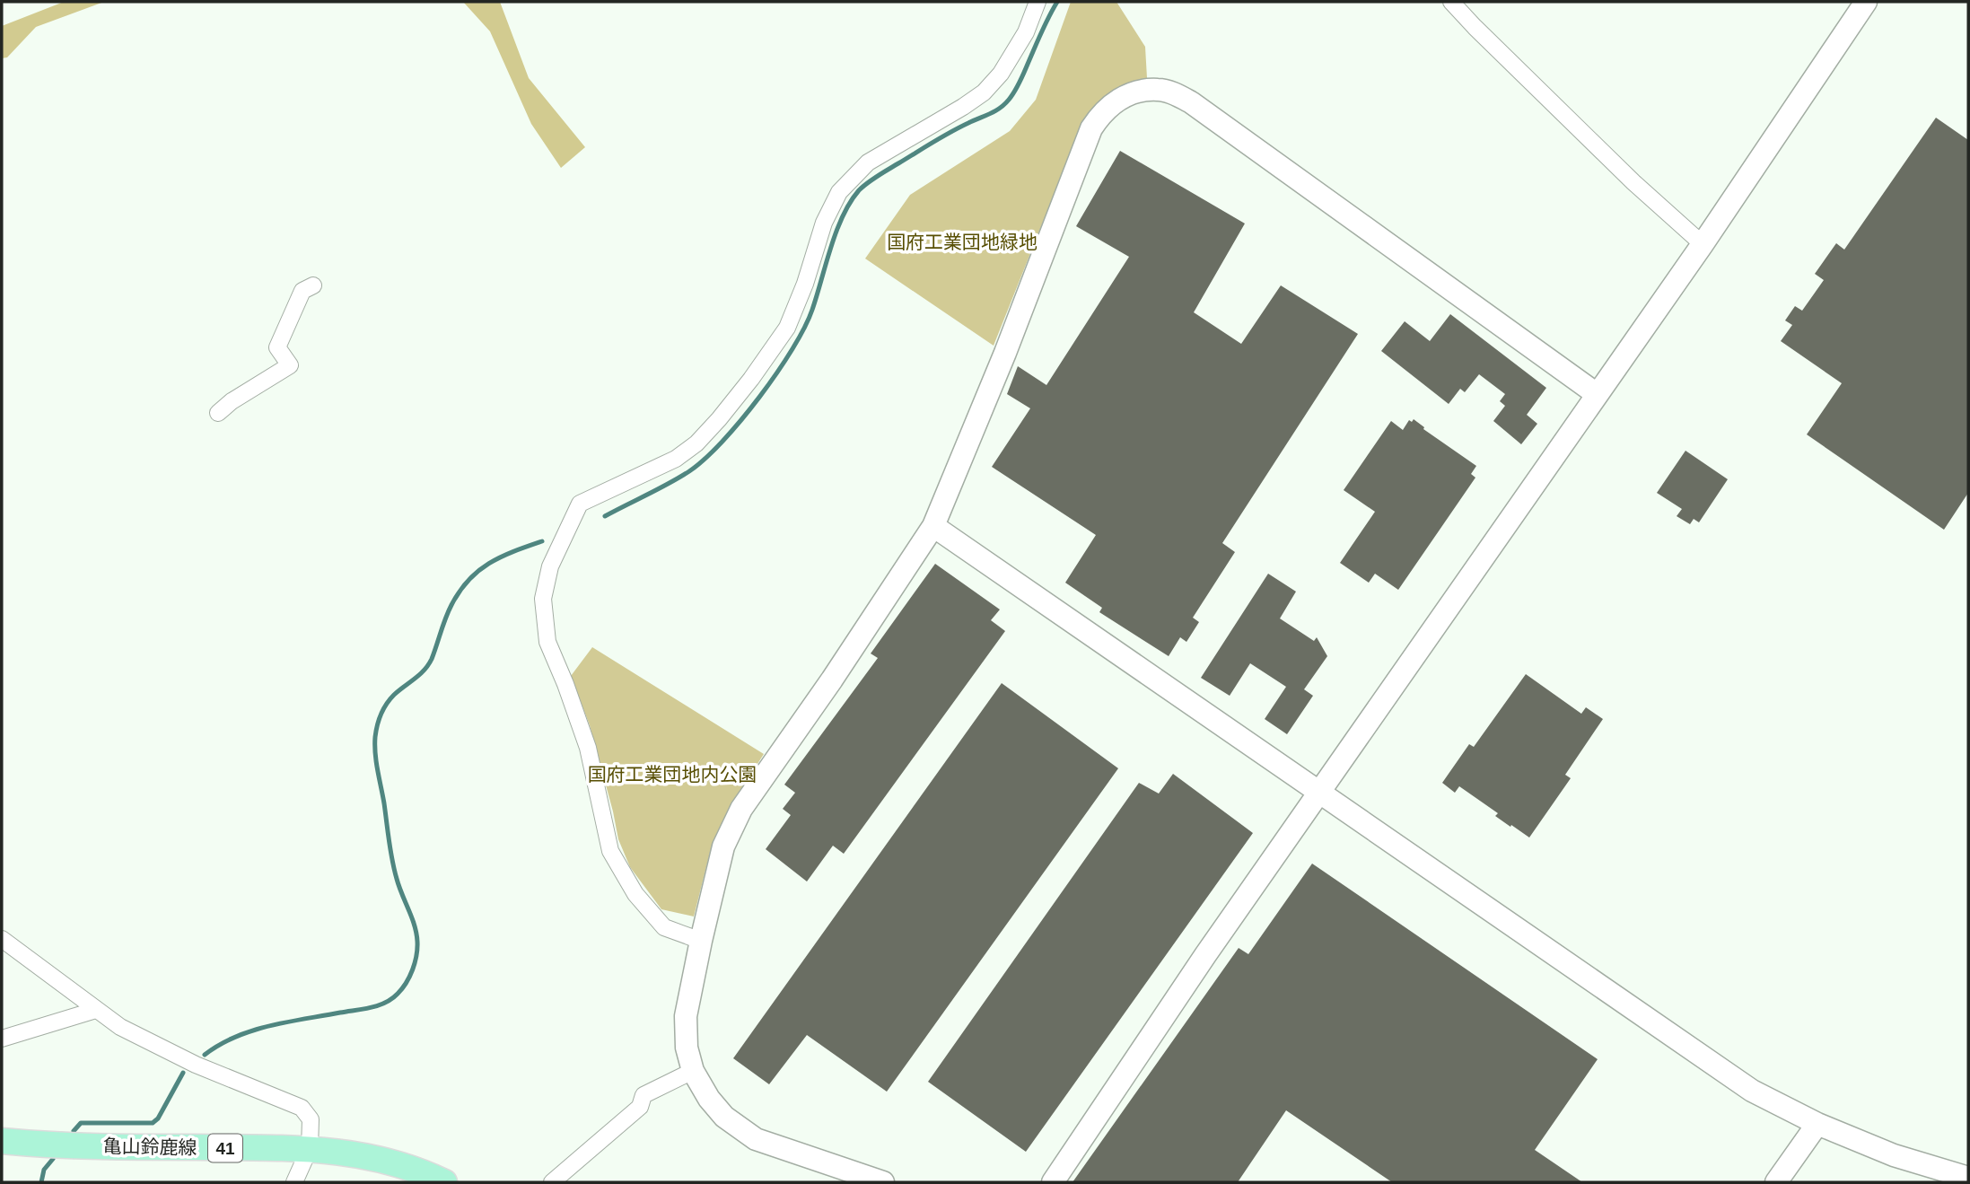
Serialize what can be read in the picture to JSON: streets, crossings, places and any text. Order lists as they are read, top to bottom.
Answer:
{
  "streets": {
    "main road": ["亀山鈴鹿線", "41"]
  },
  "parks": ["国府工業団地緑地", "国府工業団地内公園"]
}
